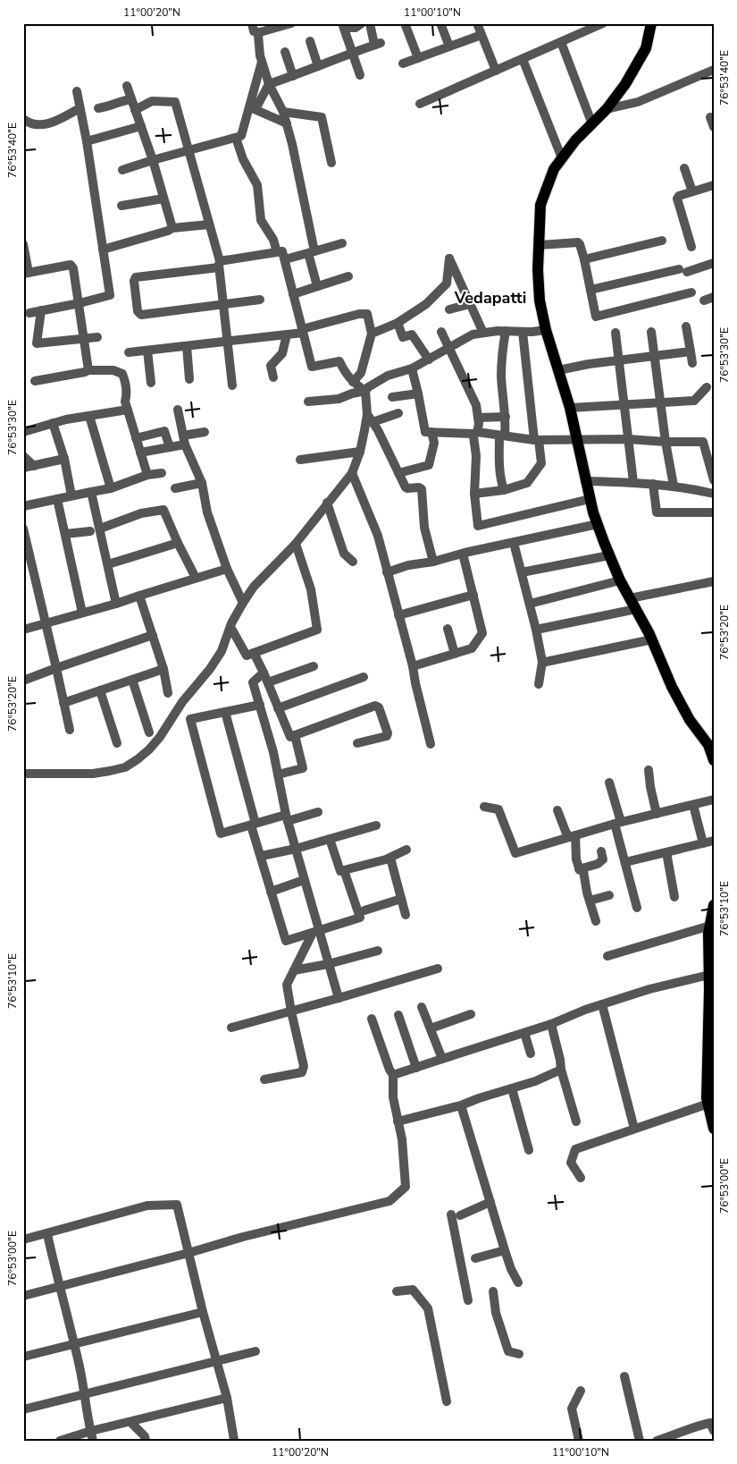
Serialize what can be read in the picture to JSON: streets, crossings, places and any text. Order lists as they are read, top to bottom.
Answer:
{
  "districts": ["Vedapatti"],
  "coordinates": [
    "11°00'20\"N",
    "11°00'10\"N",
    "76°53'40\"E",
    "76°53'30\"E",
    "76°53'20\"E",
    "76°53'10\"E",
    "76°53'00\"E"
  ]
}
